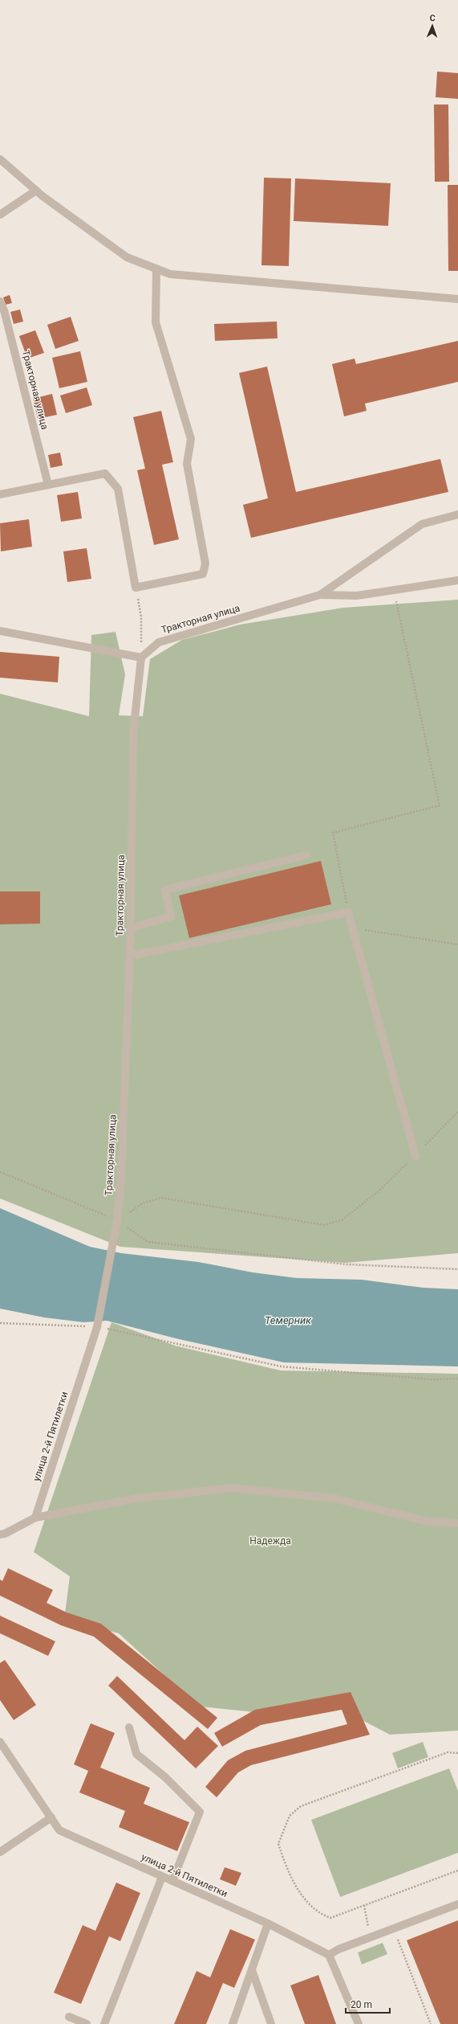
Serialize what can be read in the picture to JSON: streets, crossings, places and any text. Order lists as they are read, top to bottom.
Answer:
{
  "streets": {
    "street": ["Тракторная улица", "улица 2-й Пятилетки"]
  },
  "crossings": [
    ["Тракторная улица", "улица 2-й Пятилетки"]
  ],
  "water": ["Темерник"],
  "parks": ["Надежда"],
  "scale_bar": "20 m",
  "north": "top"
}
